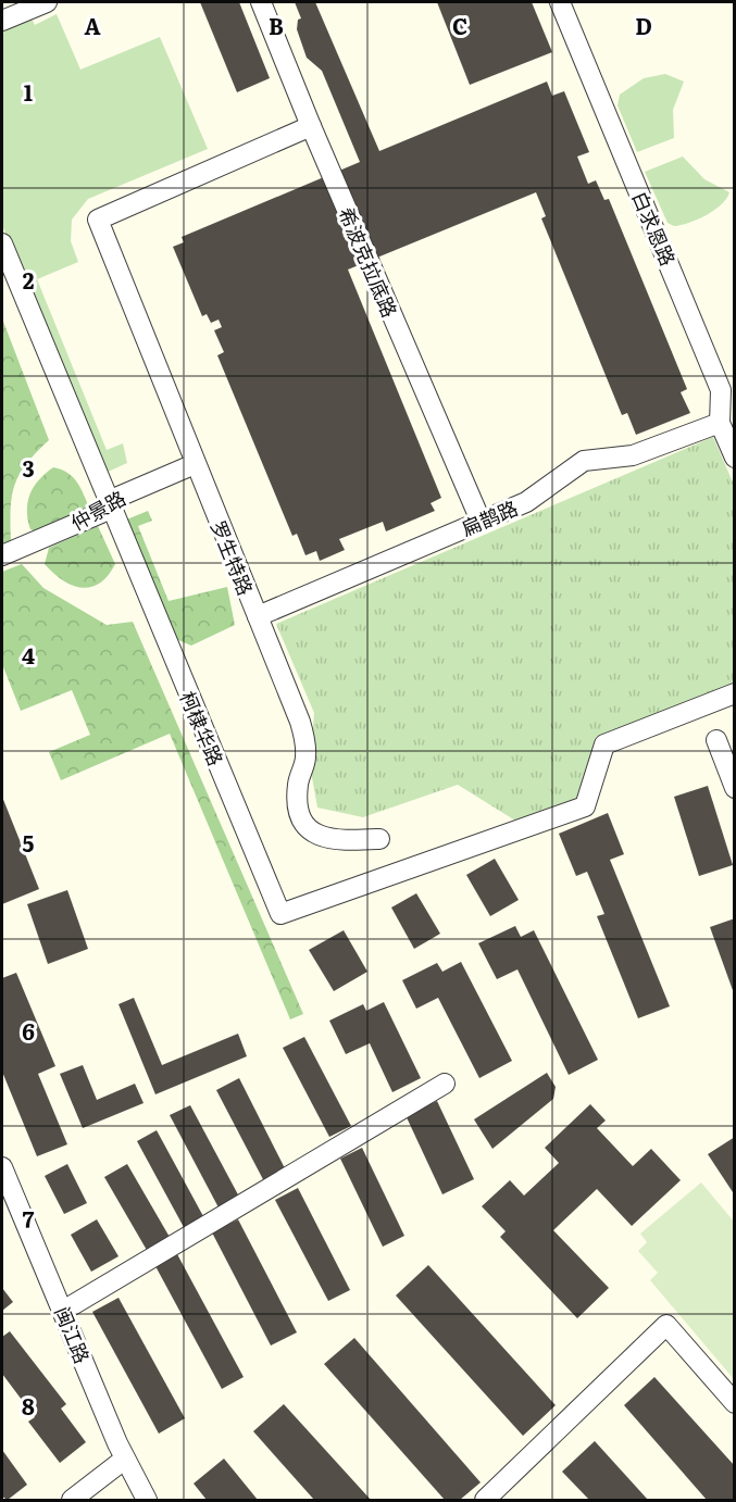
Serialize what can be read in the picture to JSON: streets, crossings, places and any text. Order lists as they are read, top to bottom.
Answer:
{
  "streets": {
    "street": [
      "白求恩路",
      "希波克拉底路",
      "仲景路",
      "扁鹊路",
      "罗生特路",
      "柯棣华路",
      "闽江路"
    ]
  },
  "crossings": [
    ["白求恩路", "扁鹊路"],
    ["希波克拉底路", "扁鹊路"],
    ["希波克拉底路", "罗生特路"],
    ["仲景路", "罗生特路"],
    ["仲景路", "柯棣华路"],
    ["扁鹊路", "罗生特路"]
  ],
  "grid": {
    "columns": [
      "A",
      "B",
      "C",
      "D"
    ],
    "rows": [
      "1",
      "2",
      "3",
      "4",
      "5",
      "6",
      "7",
      "8"
    ]
  }
}
